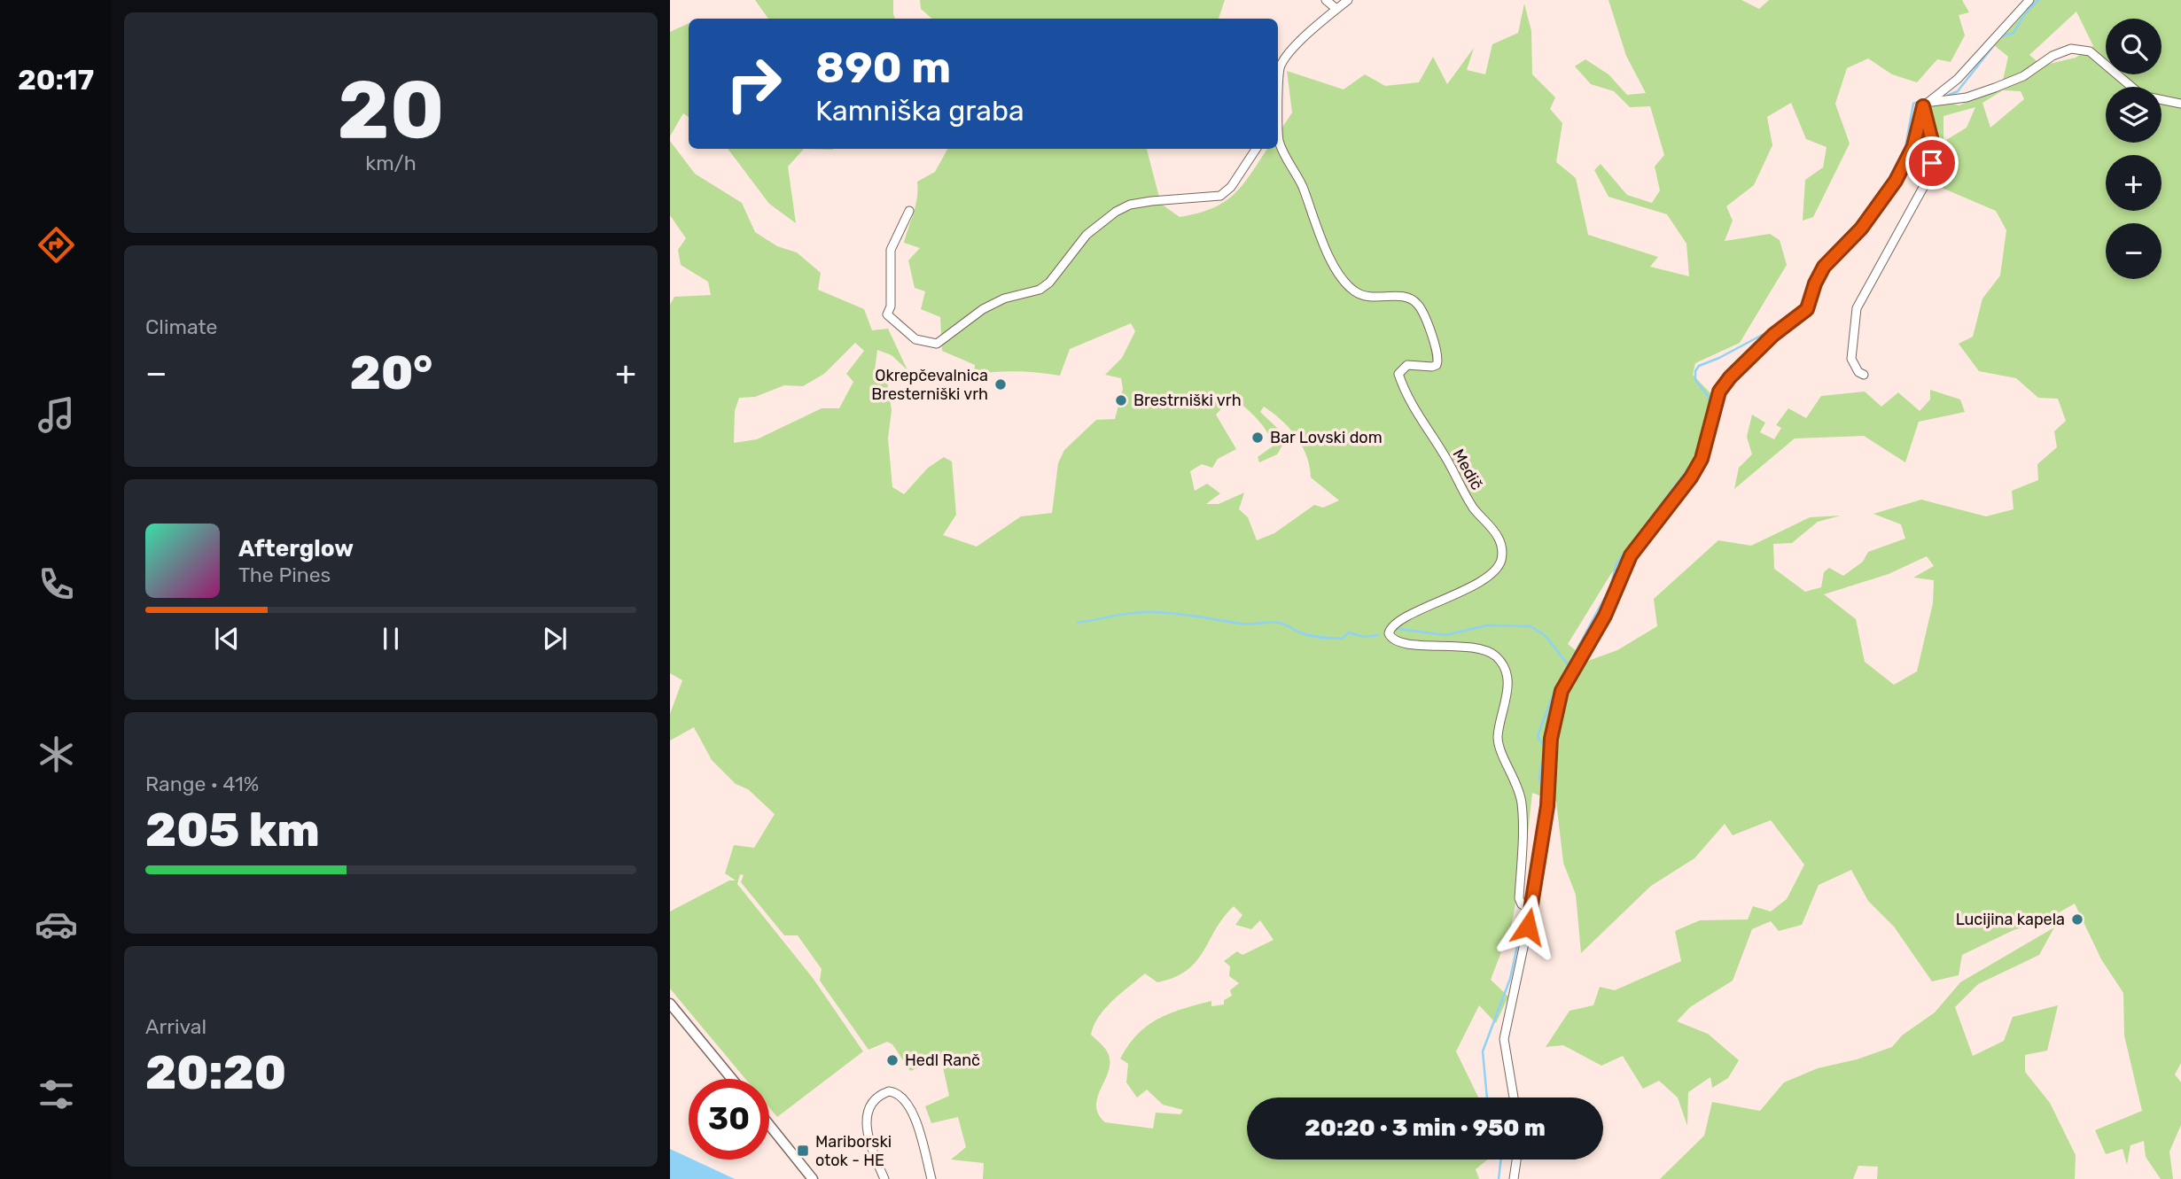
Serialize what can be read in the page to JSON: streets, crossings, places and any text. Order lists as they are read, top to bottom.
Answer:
{
  "streets": {
    "street": ["Medič"]
  },
  "places": {
    "other": [
      "Okrepčevalnica Bresterniški vrh",
      "Brestrniški vrh",
      "Bar Lovski dom",
      "Lucijina kapela",
      "Hedl Ranč"
    ],
    "transit": ["Mariborski otok - HE"]
  },
  "page": {
    "tabs": "20:17",
    "tile": [
      ["20", "km/h"],
      "Climate",
      ["Range · 41%", "205 km"],
      ["Arrival", "20:20"]
    ],
    "map_buttons": ["+", "−"],
    "turn": ["890 m", "Kamniška graba"],
    "heat": ["−", "20°", "+"],
    "song": ["Afterglow", "The Pines"],
    "limit": "30",
    "trip": "20:20 · 3 min · 950 m"
  }
}
